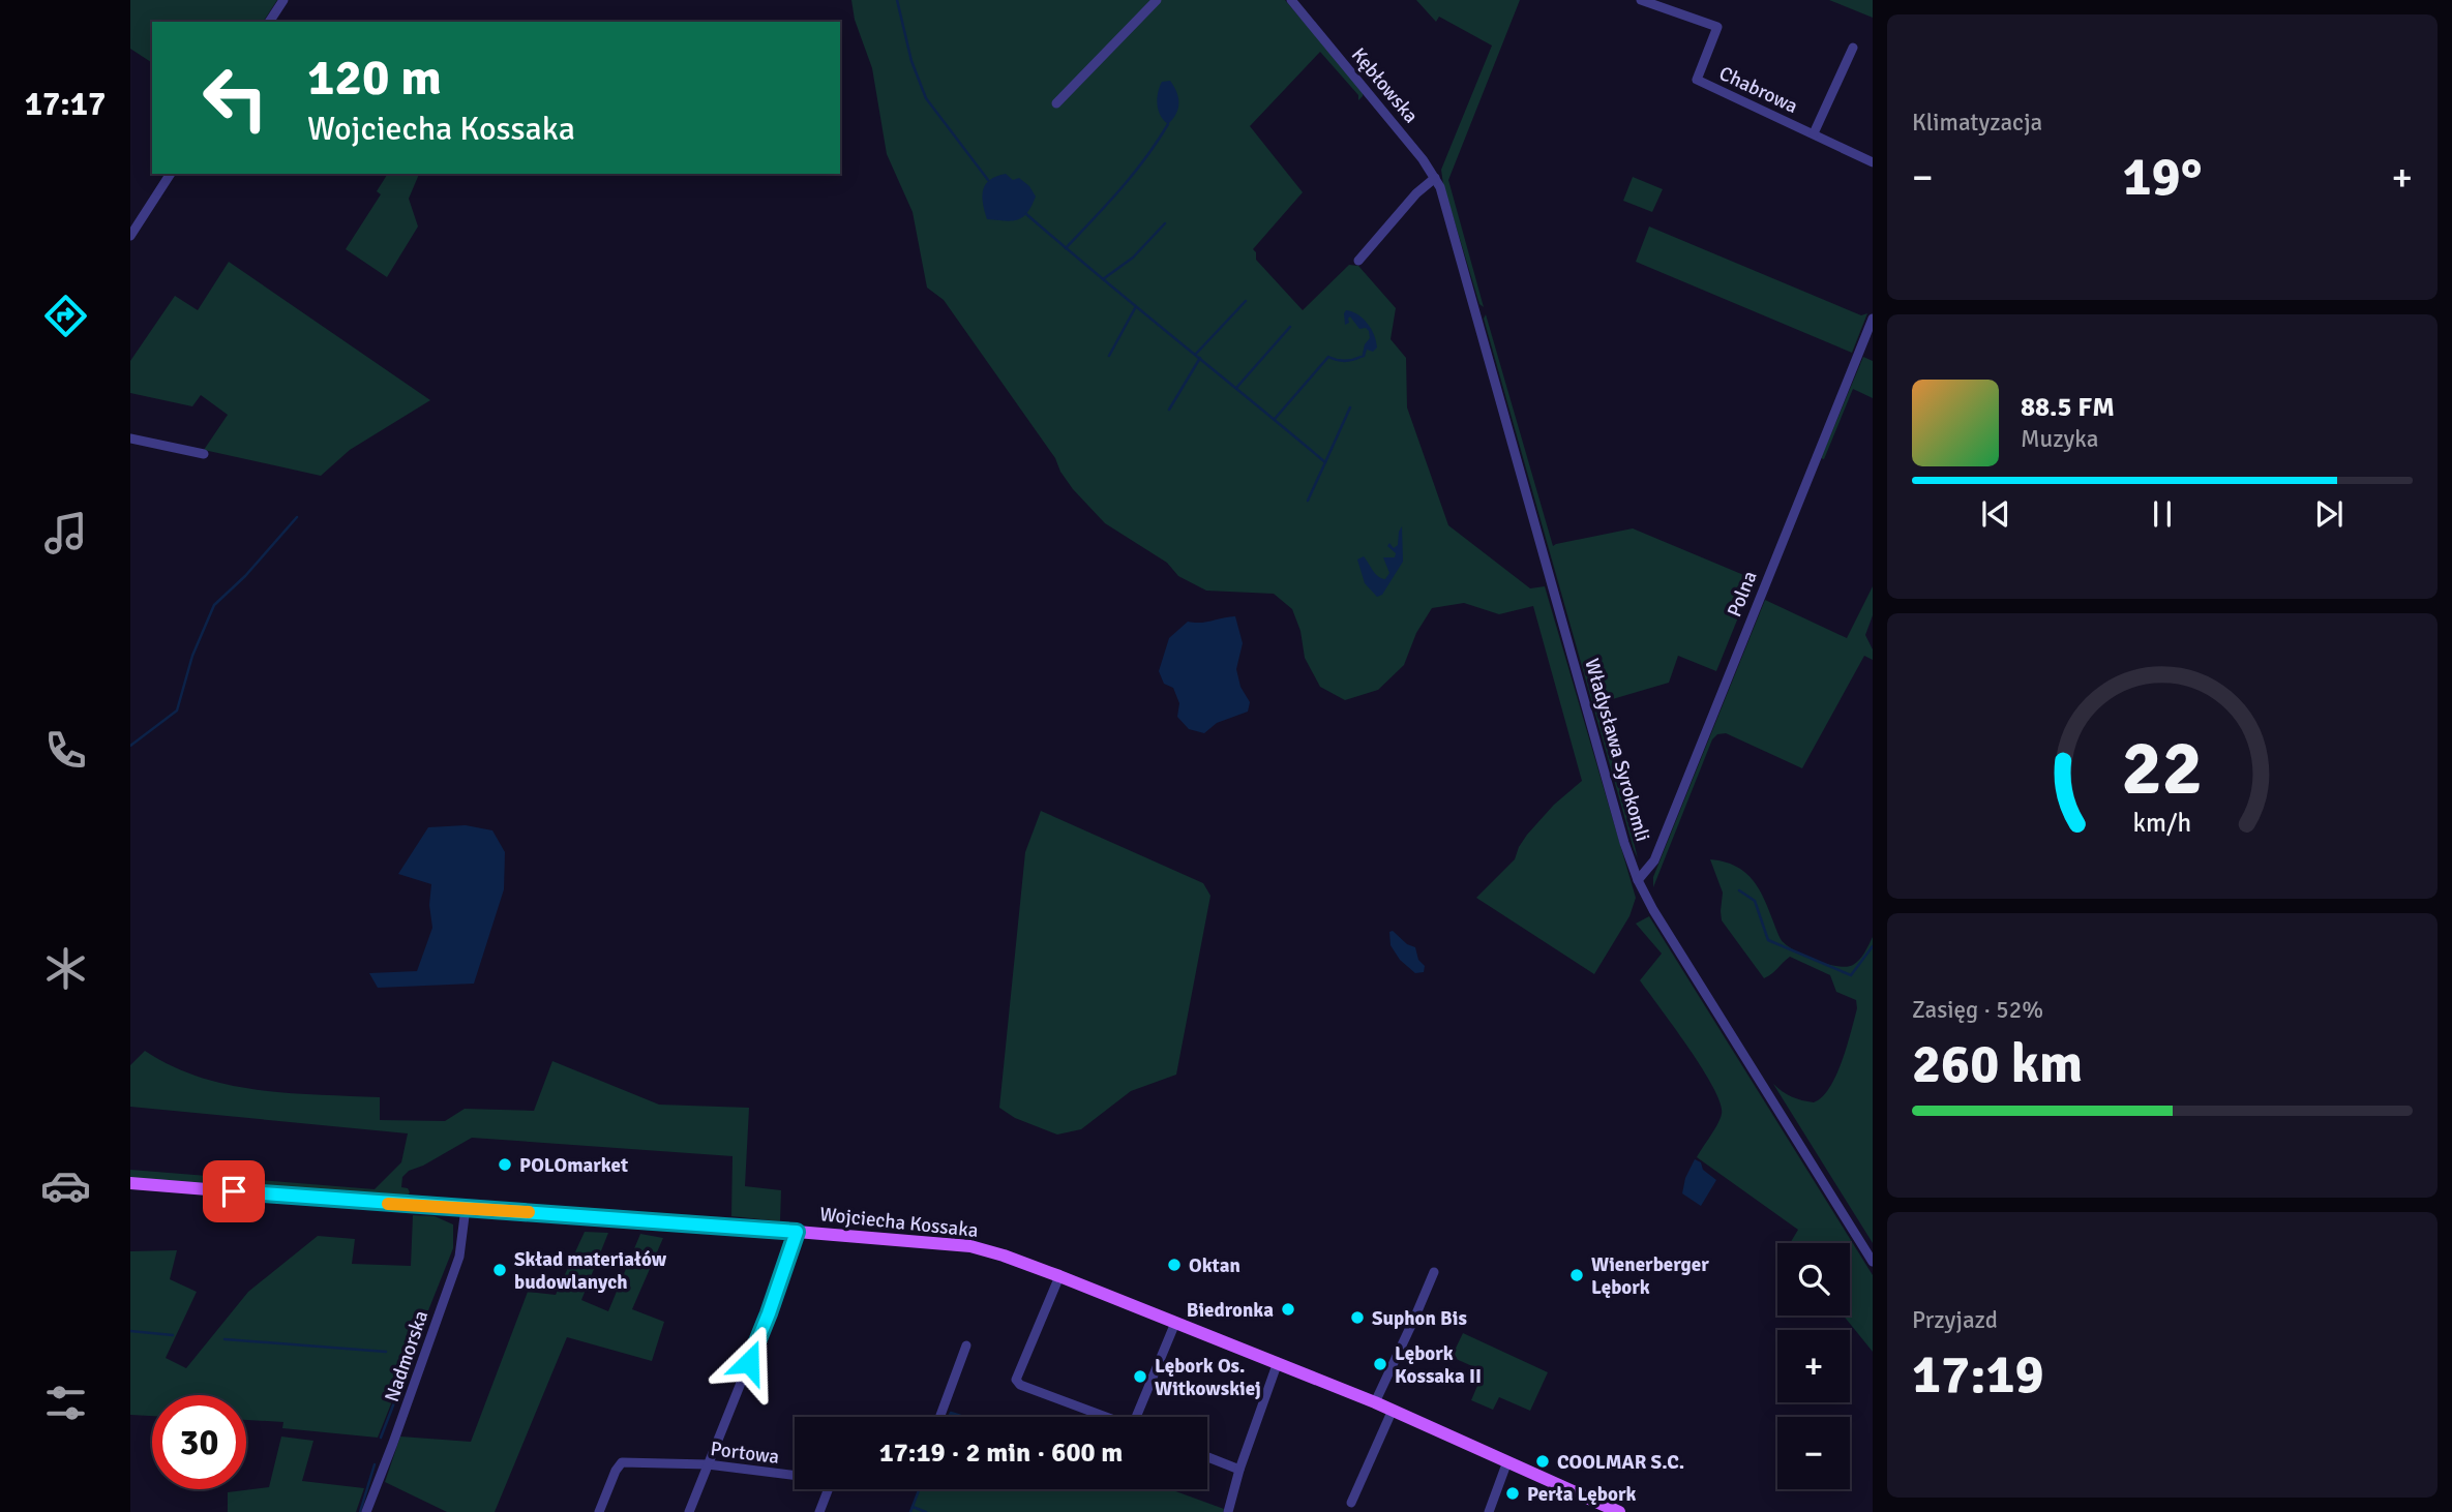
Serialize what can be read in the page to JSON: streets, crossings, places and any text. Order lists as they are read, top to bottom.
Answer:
{
  "streets": {
    "main road": ["Wojciecha Kossaka"],
    "street": [
      "Kębłowska",
      "Chabrowa",
      "Polna",
      "Władysława Syrokomli",
      "Nadmorska",
      "Portowa"
    ]
  },
  "crossings": [
    ["Kębłowska", "Władysława Syrokomli"],
    ["Polna", "Władysława Syrokomli"],
    ["Wojciecha Kossaka", "Nadmorska"]
  ],
  "places": [
    "POLOmarket",
    "Oktan",
    "Skład materiałów budowlanych",
    "Wienerberger Lębork",
    "Biedronka",
    "Suphon Bis",
    "Lębork Kossaka II",
    "Lębork Os. Witkowskiej",
    "COOLMAR S.C.",
    "Perła Lębork"
  ],
  "page": {
    "tabs": "17:17",
    "tile": [
      "Klimatyzacja",
      ["Zasięg · 52%", "260 km"],
      ["Przyjazd", "17:19"]
    ],
    "turn": ["120 m", "Wojciecha Kossaka"],
    "heat": ["−", "19°", "+"],
    "song": ["88.5 FM", "Muzyka"],
    "map_buttons": ["+", "−"],
    "limit": "30",
    "trip": "17:19 · 2 min · 600 m",
    "gauge": ["22", "km/h"]
  }
}
